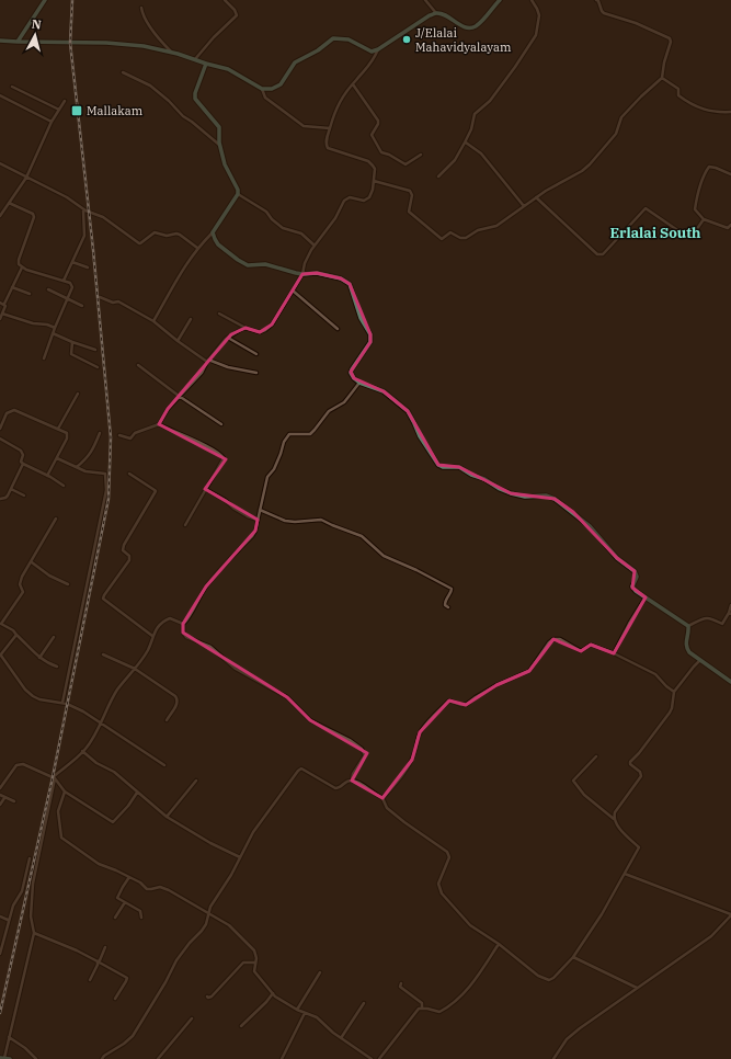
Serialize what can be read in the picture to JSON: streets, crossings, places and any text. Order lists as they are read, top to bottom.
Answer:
{
  "districts": ["Erlalai South"],
  "places": {
    "other": ["J/Elalai Mahavidyalayam"],
    "transit": ["Mallakam"]
  },
  "north": "top"
}
